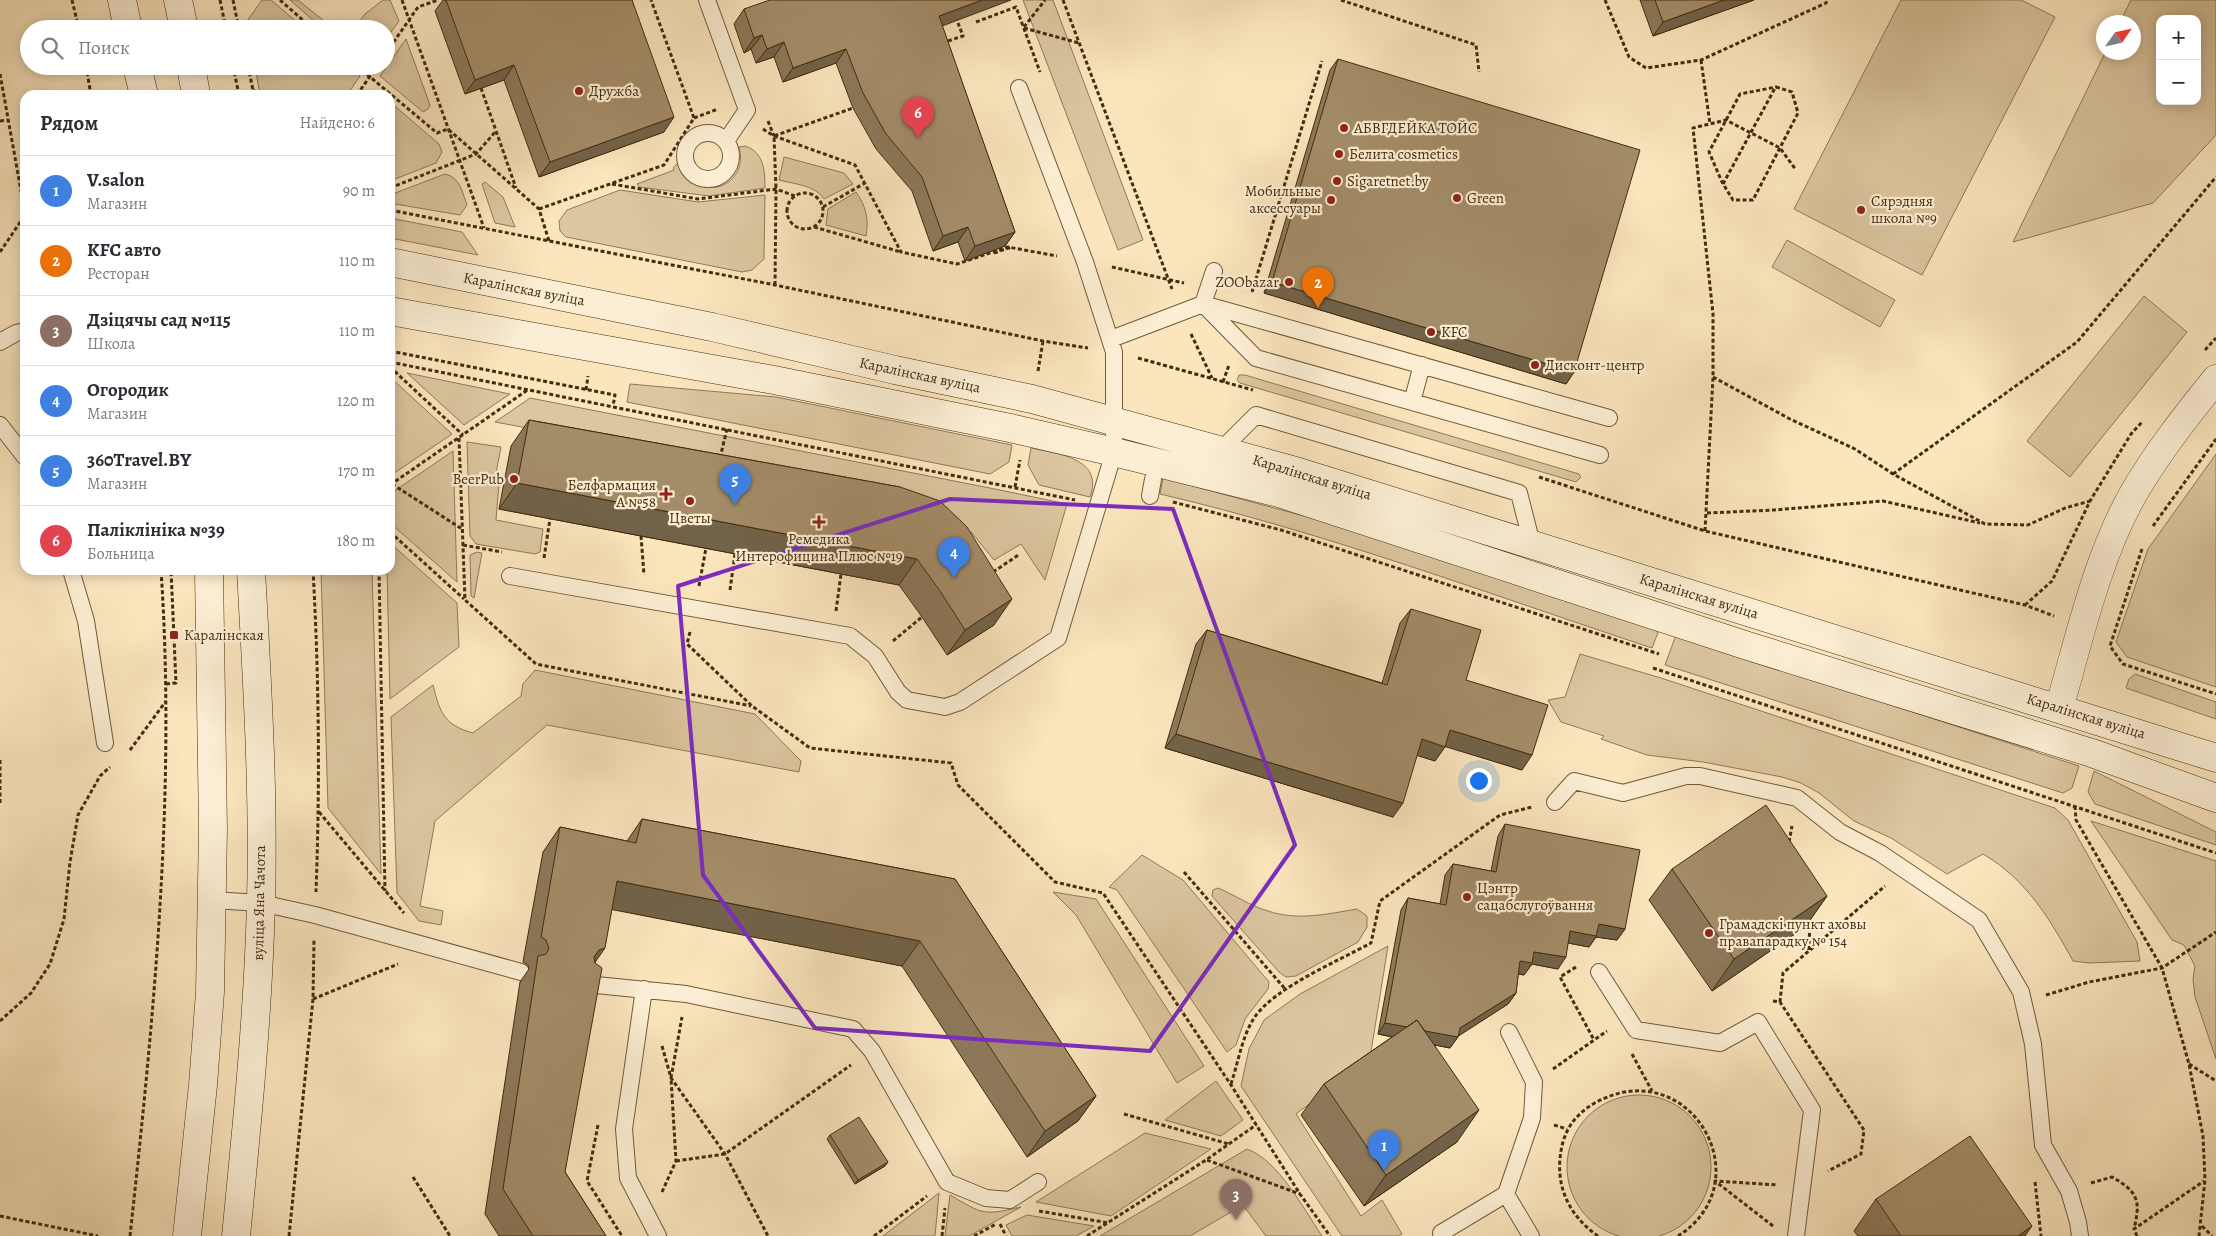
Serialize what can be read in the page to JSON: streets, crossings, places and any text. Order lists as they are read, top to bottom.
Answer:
{
  "streets": {
    "main road": ["Каралінская вуліца", "вуліца Яна Чачота"]
  },
  "places": {
    "other": [
      "Дружба",
      "АБВГДЕЙКА ТОЙС",
      "Белита cosmetics",
      "Sigaretnet.by",
      "Green",
      "Мобильные аксессуары",
      "Сярэдняя школа №9",
      "ZOObazar",
      "KFC",
      "Дисконт-центр",
      "BeerPub",
      "Цветы",
      "Цэнтр сацабслугоўвання",
      "Грамадскі пункт аховы правапарадку № 154"
    ],
    "health": ["Белфармация А №58", "Ремедика Интерофицина Плюс №19"],
    "transit": ["Каралінская"]
  },
  "north": "top right",
  "page": {
    "map_buttons": ["+", "−"],
    "search": "Поиск",
    "heading": ["Рядом", "Найдено: 6"],
    "pins": [
      "6",
      "2",
      "5",
      "4",
      "1",
      "3"
    ],
    "list": [
      {
        "mark": "1",
        "name": "V.salon",
        "note": "Магазин",
        "value": "90 m"
      },
      {
        "mark": "2",
        "name": "KFC авто",
        "note": "Ресторан",
        "value": "110 m"
      },
      {
        "mark": "3",
        "name": "Дзіцячы сад №115",
        "note": "Школа",
        "value": "110 m"
      },
      {
        "mark": "4",
        "name": "Огородик",
        "note": "Магазин",
        "value": "120 m"
      },
      {
        "mark": "5",
        "name": "360Travel.BY",
        "note": "Магазин",
        "value": "170 m"
      },
      {
        "mark": "6",
        "name": "Паліклініка №39",
        "note": "Больница",
        "value": "180 m"
      }
    ]
  }
}
